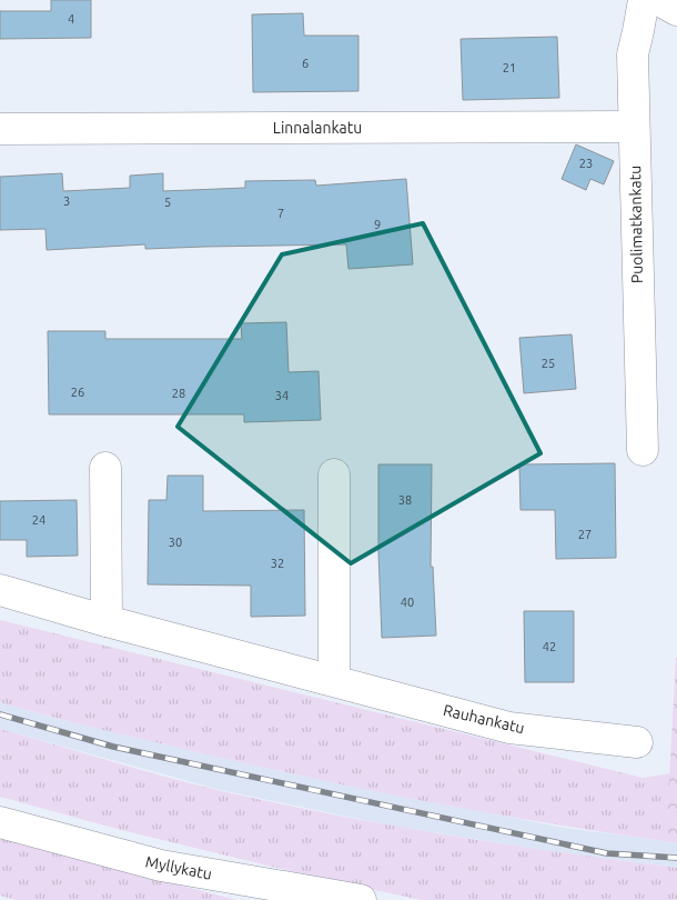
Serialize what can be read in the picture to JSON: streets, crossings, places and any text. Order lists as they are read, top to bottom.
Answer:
{
  "streets": {
    "street": [
      "Linnalankatu",
      "Puolimatkankatu",
      "Rauhankatu",
      "Myllykatu"
    ]
  },
  "crossings": [
    ["Linnalankatu", "Puolimatkankatu"]
  ],
  "house_numbers": [
    "4",
    "6",
    "21",
    "23",
    "3",
    "5",
    "7",
    "9",
    "25",
    "26",
    "28",
    "34",
    "38",
    "24",
    "27",
    "30",
    "32",
    "40",
    "42"
  ]
}
